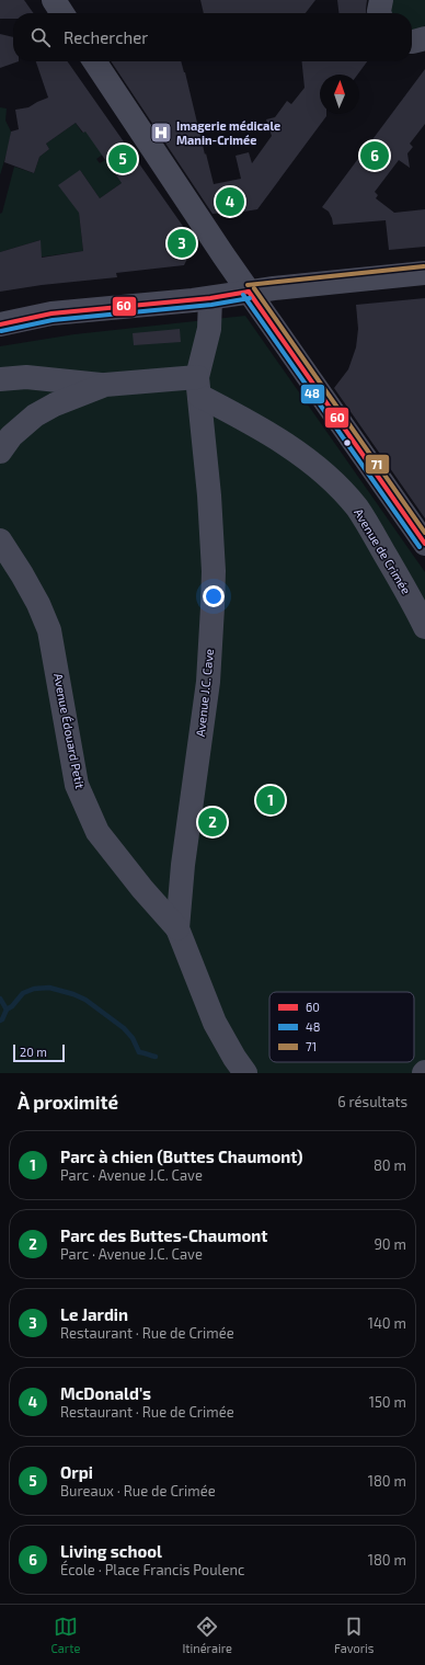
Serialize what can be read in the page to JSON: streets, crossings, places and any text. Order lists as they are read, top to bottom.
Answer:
{
  "streets": {
    "street": ["Avenue de Crimée", "Avenue J.C. Cave", "Avenue Édouard Petit"]
  },
  "crossings": [
    ["Avenue de Crimée", "Avenue J.C. Cave"],
    ["Avenue J.C. Cave", "Avenue Édouard Petit"]
  ],
  "places": {
    "hospital": ["Imagerie médicale Manin-Crimée"]
  },
  "lines": ["transit line 71", "transit line 60", "transit line 48"],
  "legend": ["60", "48", "71"],
  "scale_bar": "20 m",
  "north": "top",
  "page": {
    "search": "Rechercher",
    "pins": [
      "6",
      "5",
      "4",
      "3",
      "1",
      "2"
    ],
    "scale": "20 m",
    "heading": ["À proximité", "6 résultats"],
    "list": [
      {
        "mark": "1",
        "name": "Parc à chien (Buttes Chaumont)",
        "note": "Parc · Avenue J.C. Cave",
        "value": "80 m"
      },
      {
        "mark": "2",
        "name": "Parc des Buttes-Chaumont",
        "note": "Parc · Avenue J.C. Cave",
        "value": "90 m"
      },
      {
        "mark": "3",
        "name": "Le Jardin",
        "note": "Restaurant · Rue de Crimée",
        "value": "140 m"
      },
      {
        "mark": "4",
        "name": "McDonald's",
        "note": "Restaurant · Rue de Crimée",
        "value": "150 m"
      },
      {
        "mark": "5",
        "name": "Orpi",
        "note": "Bureaux · Rue de Crimée",
        "value": "180 m"
      },
      {
        "mark": "6",
        "name": "Living school",
        "note": "École · Place Francis Poulenc",
        "value": "180 m"
      }
    ],
    "nav": ["Carte", "Itinéraire", "Favoris"]
  }
}
